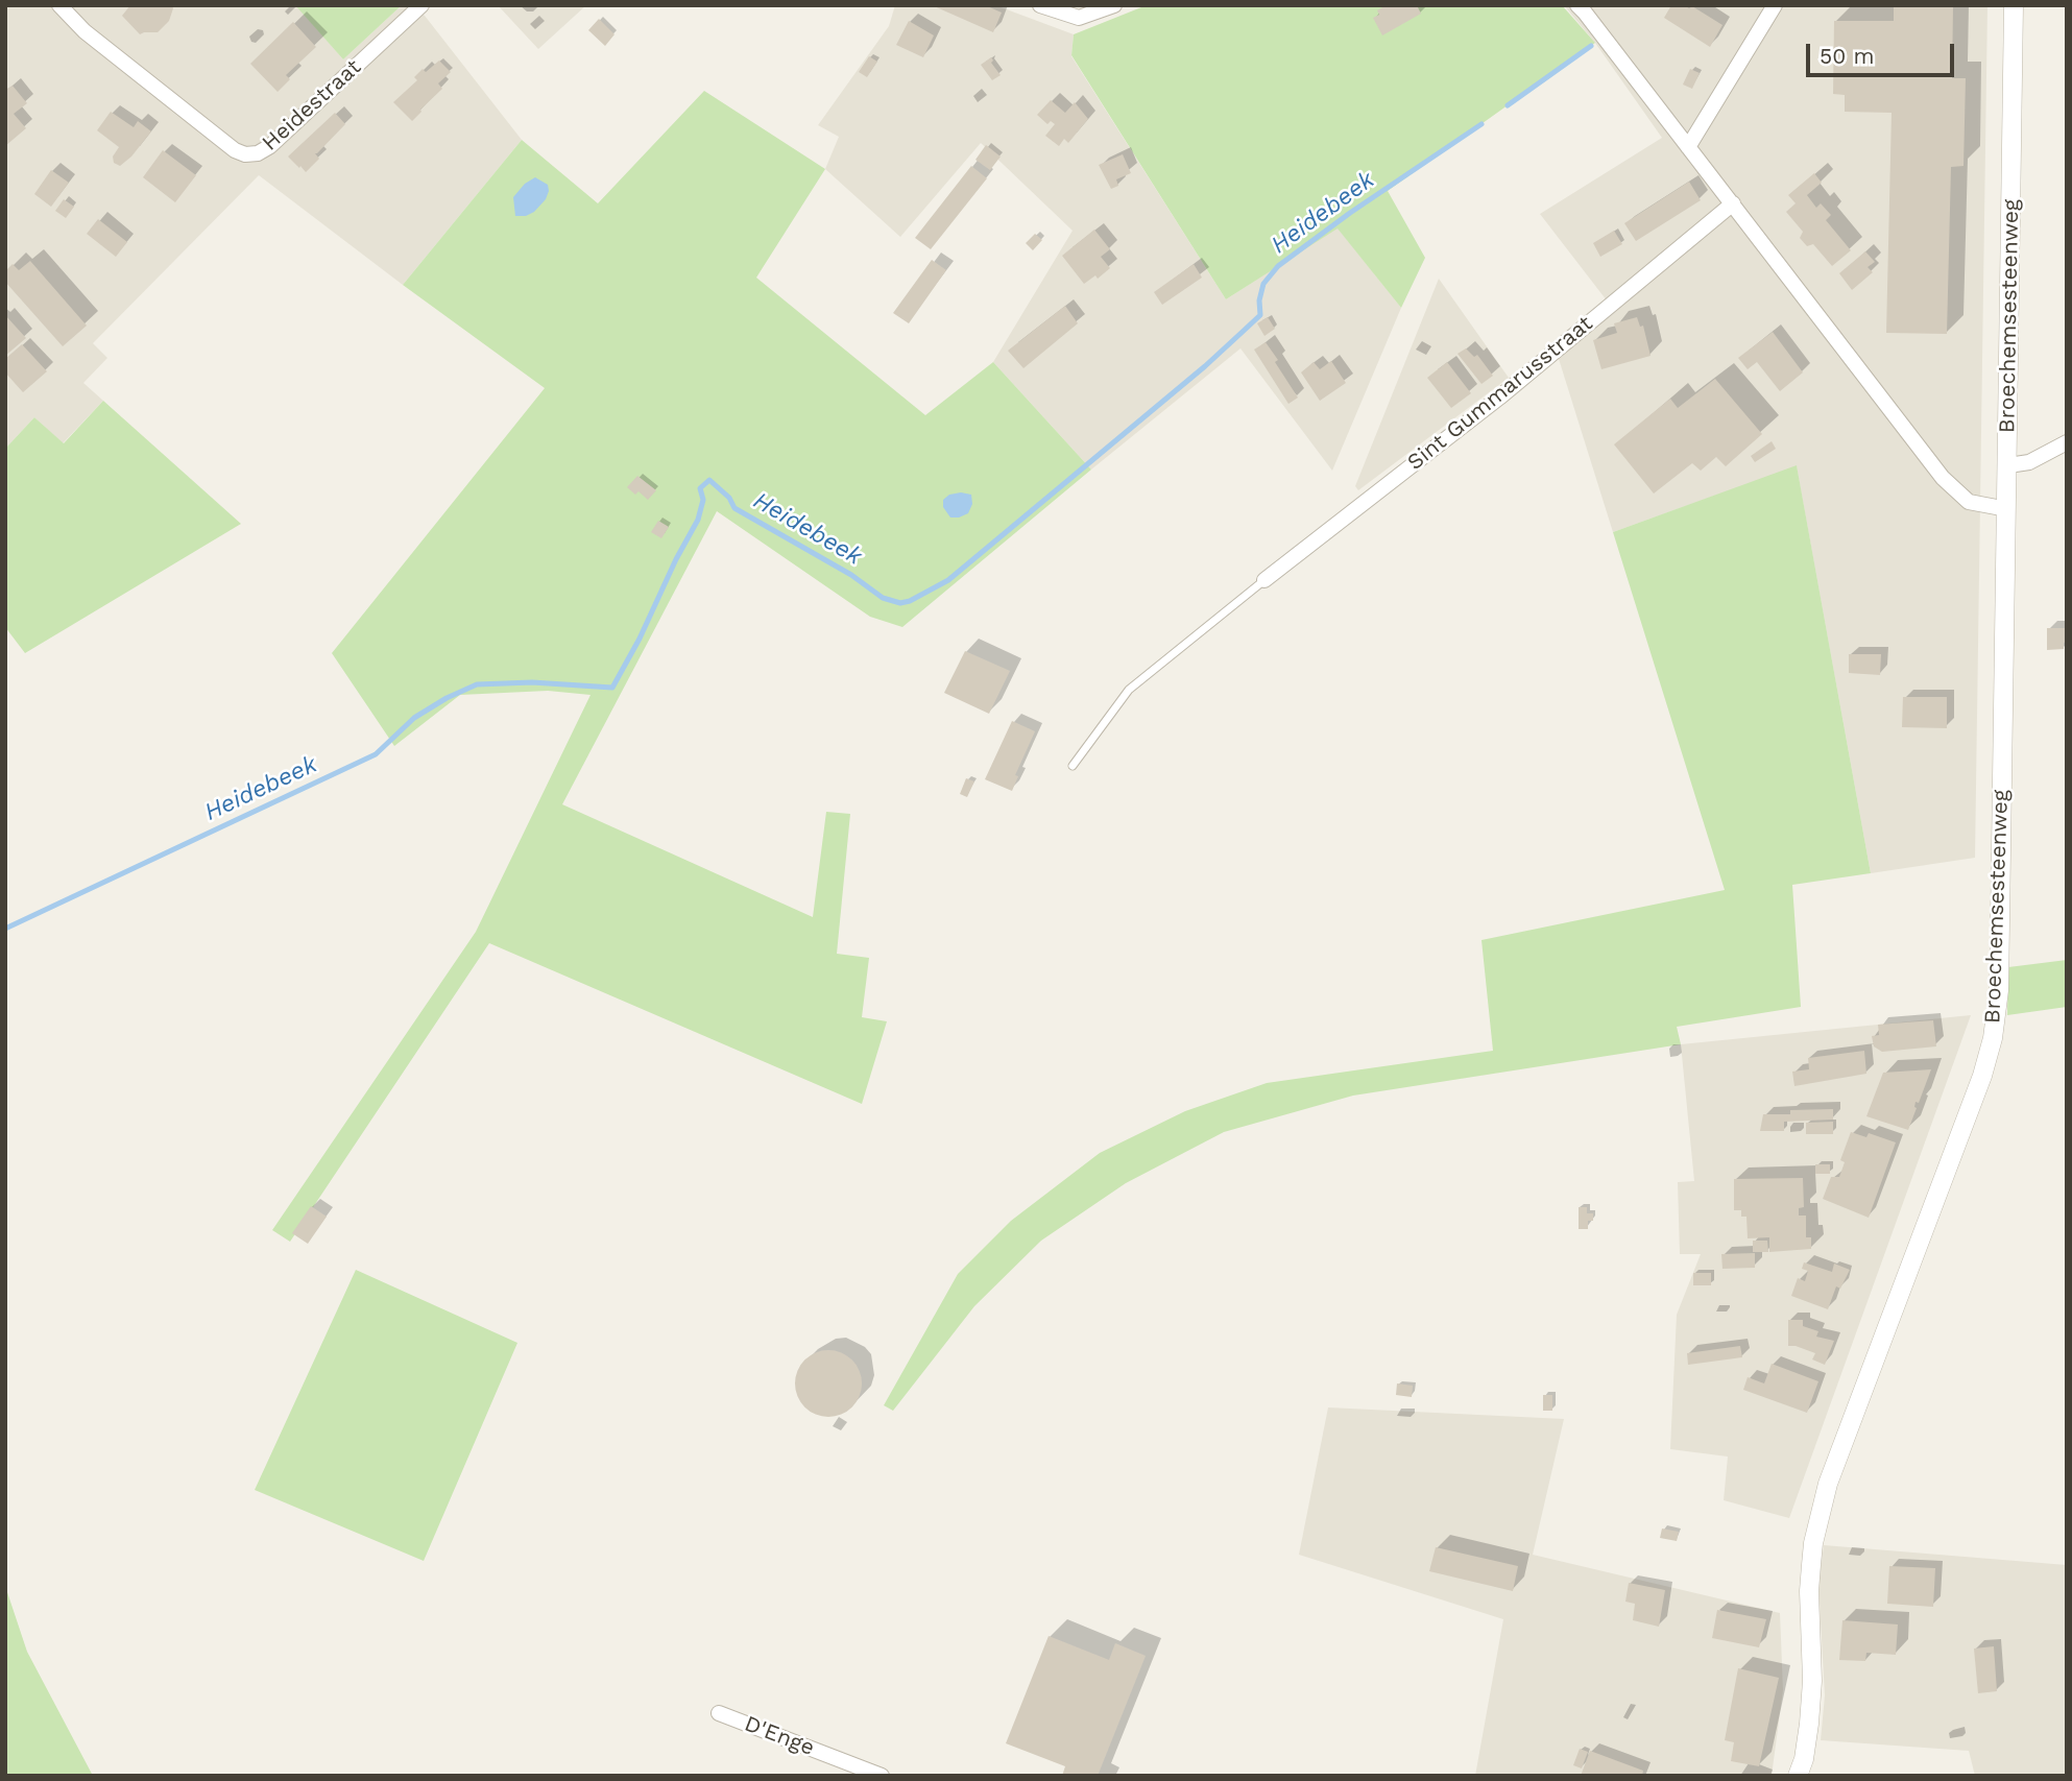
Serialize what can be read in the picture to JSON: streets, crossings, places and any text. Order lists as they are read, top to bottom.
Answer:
{
  "streets": {
    "street": [
      "Heidestraat",
      "Broechemsesteenweg",
      "Sint Gummarusstraat",
      "D'Enge"
    ]
  },
  "water": ["Heidebeek"],
  "scale_bar": "50 m"
}
